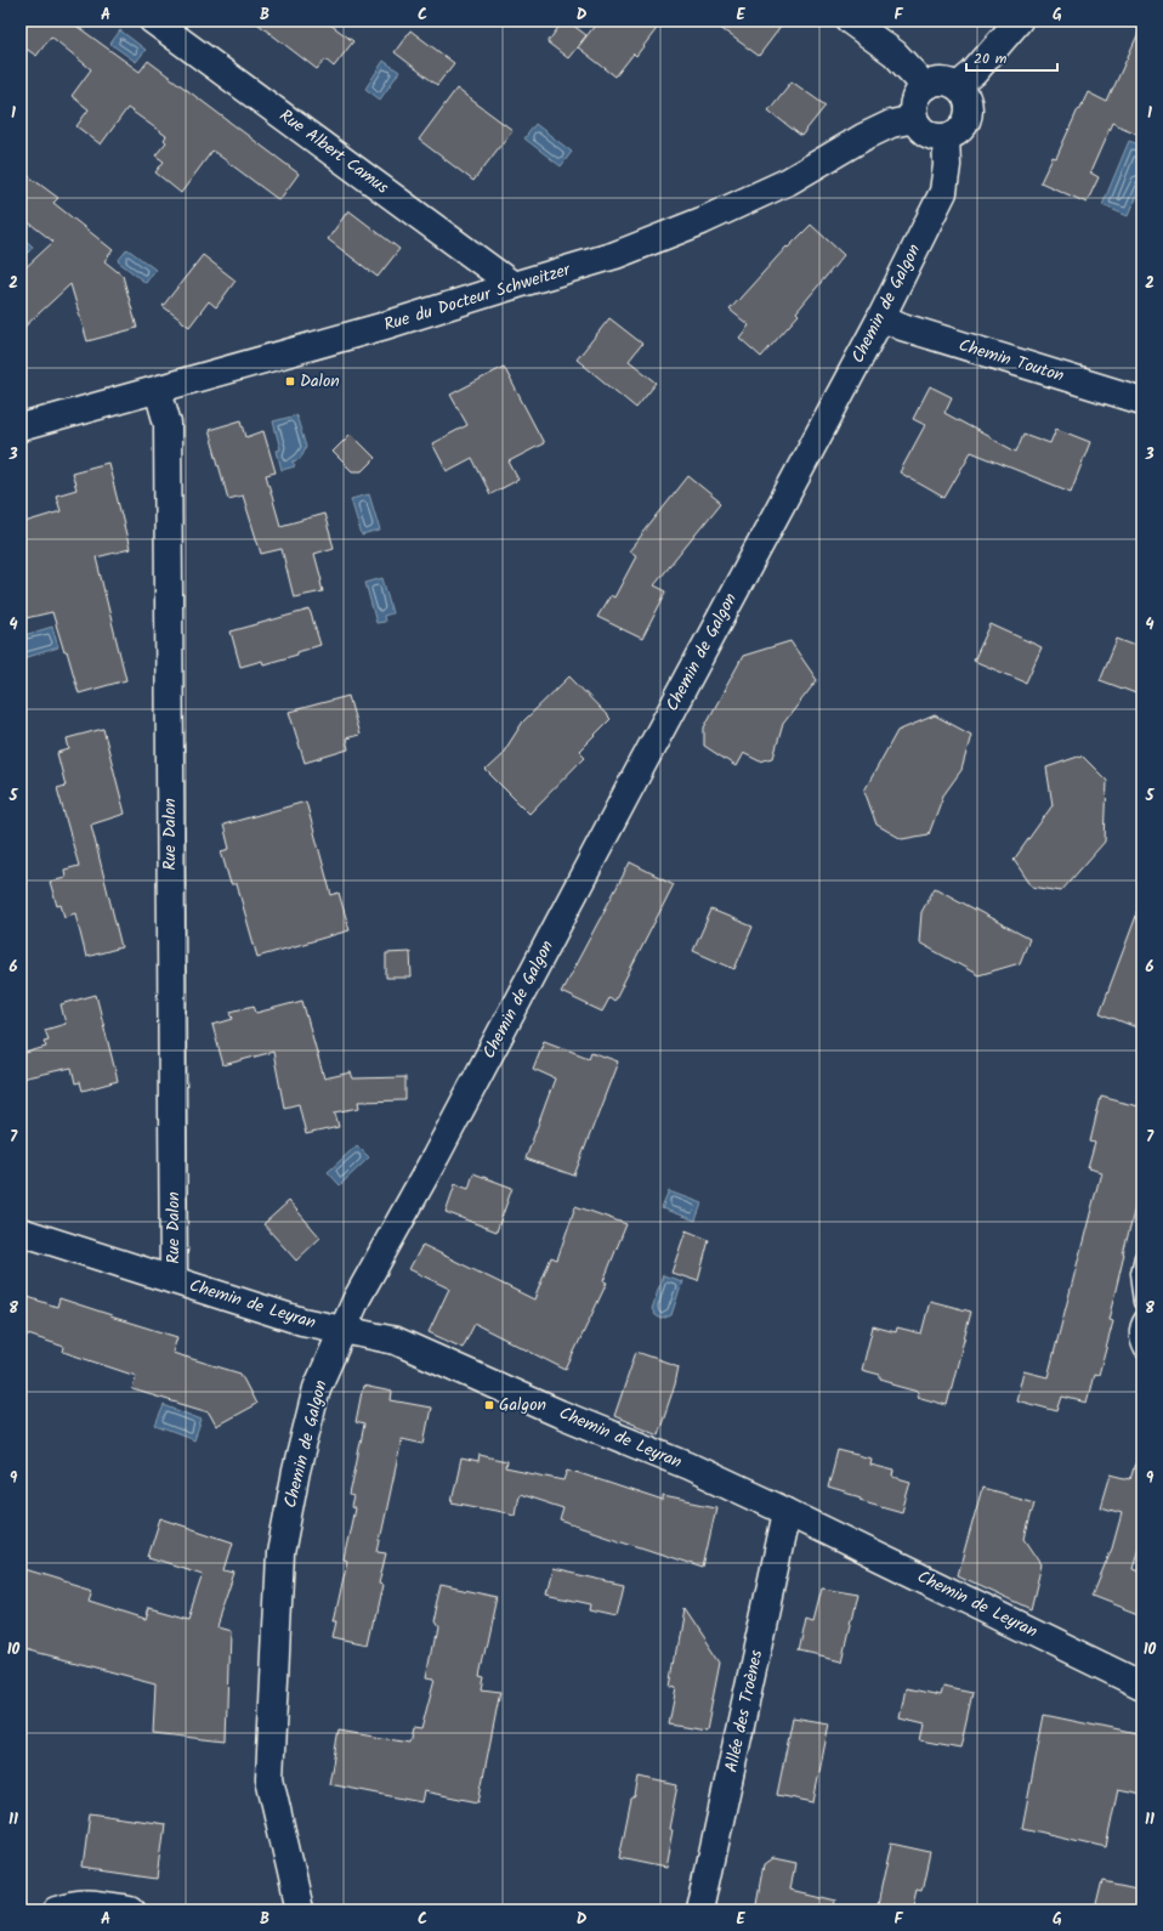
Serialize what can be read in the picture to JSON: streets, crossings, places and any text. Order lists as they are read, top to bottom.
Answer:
{
  "streets": {
    "street": [
      "Rue Albert Camus",
      "Rue du Docteur Schweitzer",
      "Chemin de Galgon",
      "Chemin Touton",
      "Rue Dalon",
      "Chemin de Leyran",
      "Allée des Troènes"
    ]
  },
  "crossings": [
    ["Rue Albert Camus", "Rue du Docteur Schweitzer"],
    ["Rue du Docteur Schweitzer", "Chemin de Galgon"],
    ["Rue du Docteur Schweitzer", "Rue Dalon"],
    ["Chemin de Galgon", "Chemin Touton"],
    ["Chemin de Galgon", "Chemin de Leyran"],
    ["Rue Dalon", "Chemin de Leyran"],
    ["Chemin de Leyran", "Allée des Troènes"]
  ],
  "places": {
    "transit": ["Dalon", "Galgon"]
  },
  "scale_bar": "20 m",
  "grid": {
    "columns": [
      "A",
      "B",
      "C",
      "D",
      "E",
      "F",
      "G"
    ],
    "rows": [
      "1",
      "2",
      "3",
      "4",
      "5",
      "6",
      "7",
      "8",
      "9",
      "10",
      "11"
    ]
  }
}
